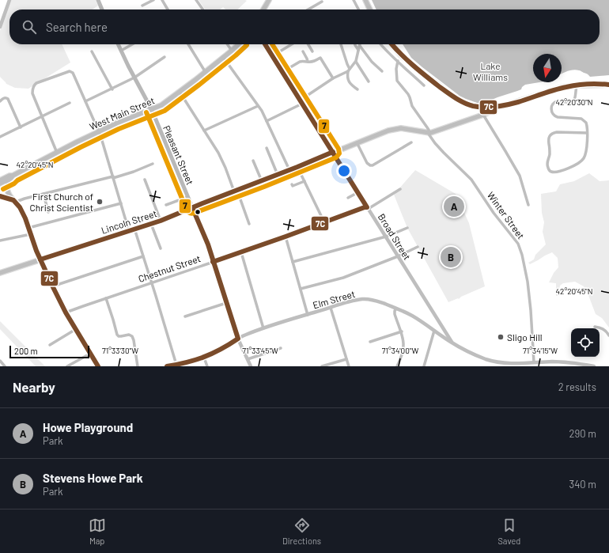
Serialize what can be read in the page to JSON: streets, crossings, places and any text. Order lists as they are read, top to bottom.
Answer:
{
  "streets": {
    "main road": ["West Main Street", "Pleasant Street", "Lincoln Street"],
    "street": [
      "Winter Street",
      "Broad Street",
      "Chestnut Street",
      "Elm Street"
    ]
  },
  "crossings": [
    ["West Main Street", "Pleasant Street"],
    ["Pleasant Street", "Lincoln Street"],
    ["Pleasant Street", "Chestnut Street"],
    ["Pleasant Street", "Elm Street"],
    ["Winter Street", "Lincoln Street"],
    ["Winter Street", "Elm Street"],
    ["Lincoln Street", "Broad Street"],
    ["Broad Street", "Chestnut Street"],
    ["Broad Street", "Elm Street"]
  ],
  "parks": ["Lake Williams"],
  "places": ["First Church of Christ Scientist", "Sligo Hill"],
  "lines": ["transit line 7C", "transit line 7"],
  "scale_bar": "200 m",
  "north": "bottom",
  "page": {
    "search": "Search here",
    "pins": ["A", "B"],
    "scale": "200 m",
    "heading": ["Nearby", "2 results"],
    "list": [
      {
        "mark": "A",
        "name": "Howe Playground",
        "note": "Park",
        "value": "290 m"
      },
      {
        "mark": "B",
        "name": "Stevens Howe Park",
        "note": "Park",
        "value": "340 m"
      }
    ],
    "nav": ["Map", "Directions", "Saved"]
  },
  "coordinates": [
    "42°20'30\"N",
    "42°20'45\"N",
    "71°33'30\"W",
    "71°33'45\"W",
    "71°34'00\"W",
    "71°34'15\"W"
  ]
}
